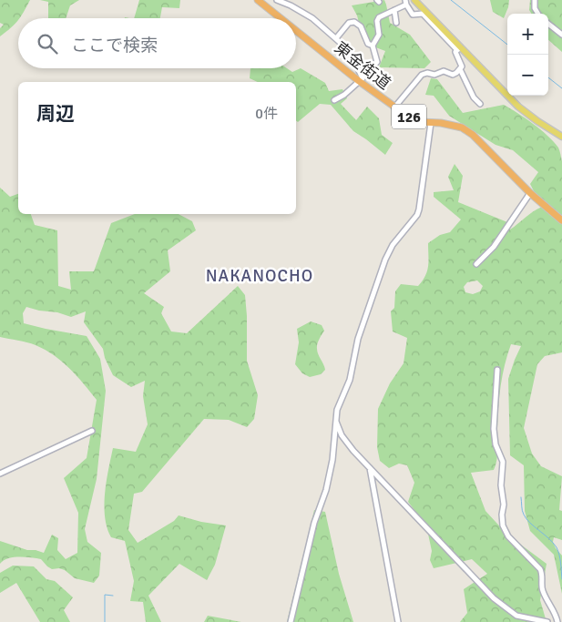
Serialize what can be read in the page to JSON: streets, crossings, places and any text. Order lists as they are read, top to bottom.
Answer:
{
  "streets": {
    "highway": ["東金街道", "126"]
  },
  "districts": ["NAKANOCHO"],
  "page": {
    "map_buttons": ["+", "−"],
    "search": "ここで検索",
    "heading": ["周辺", "0件"]
  }
}
